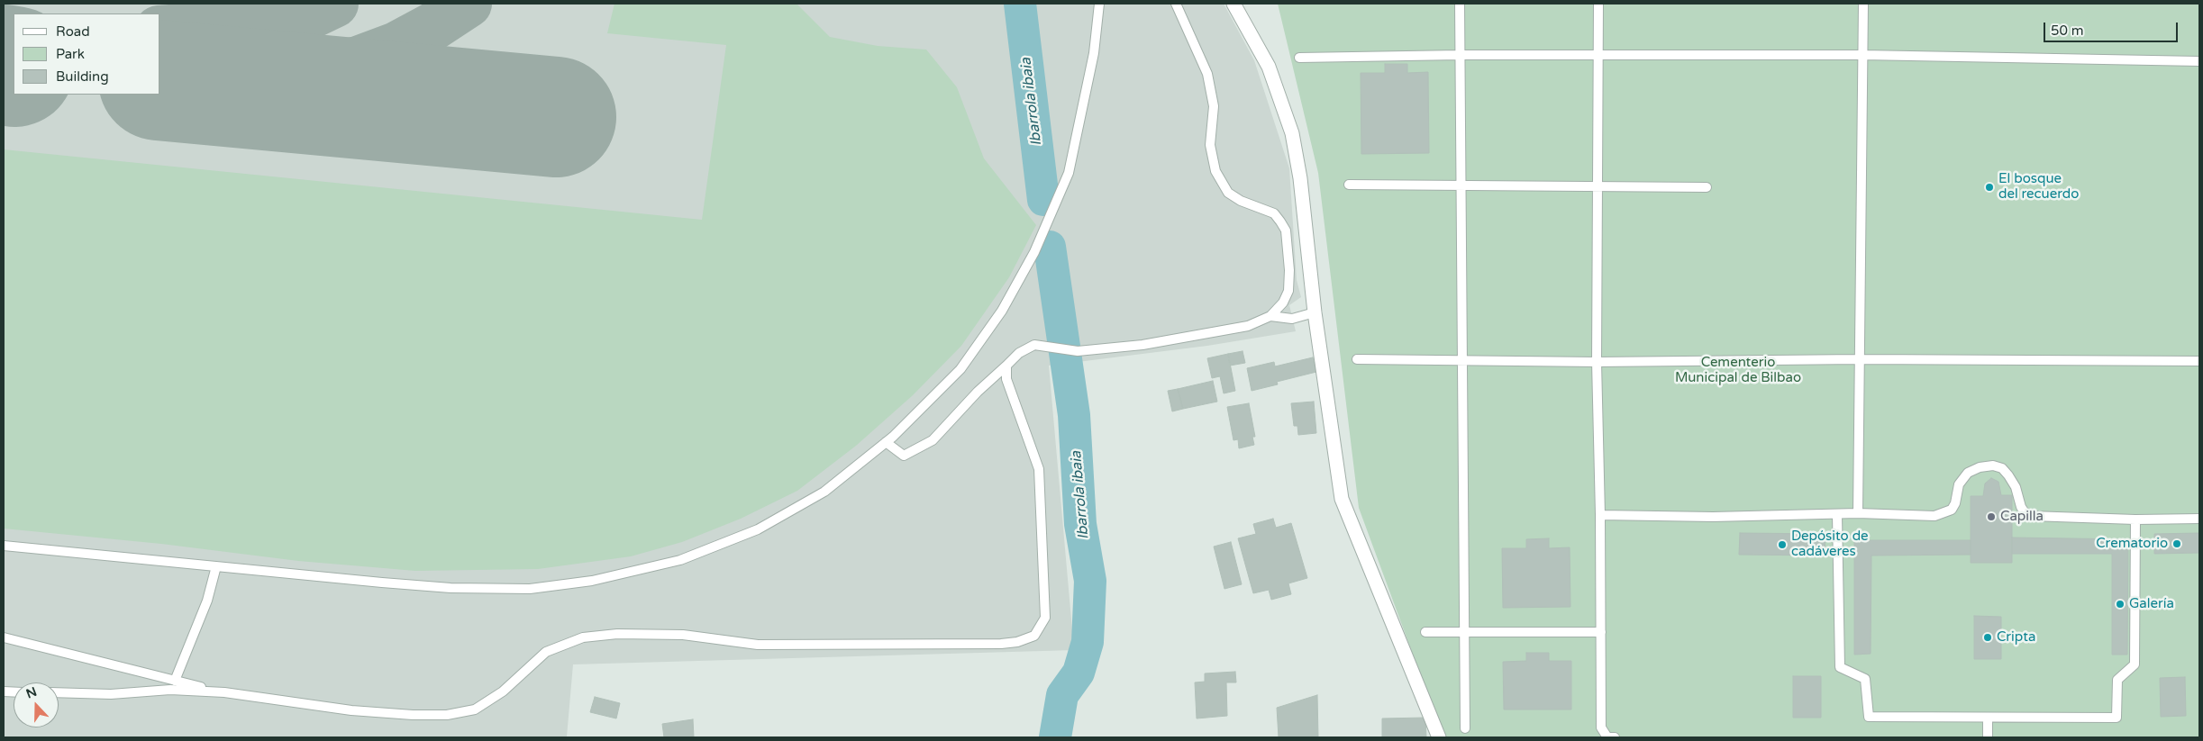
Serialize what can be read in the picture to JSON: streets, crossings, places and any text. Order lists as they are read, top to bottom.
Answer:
{
  "water": ["Ibarrola ibaia"],
  "parks": ["Cementerio Municipal de Bilbao"],
  "places": [
    "El bosque del recuerdo",
    "Capilla",
    "Crematorio",
    "Depósito de cadáveres",
    "Galería",
    "Cripta"
  ],
  "legend": ["Road", "Park", "Building"],
  "scale_bar": "50 m",
  "north": "top"
}
